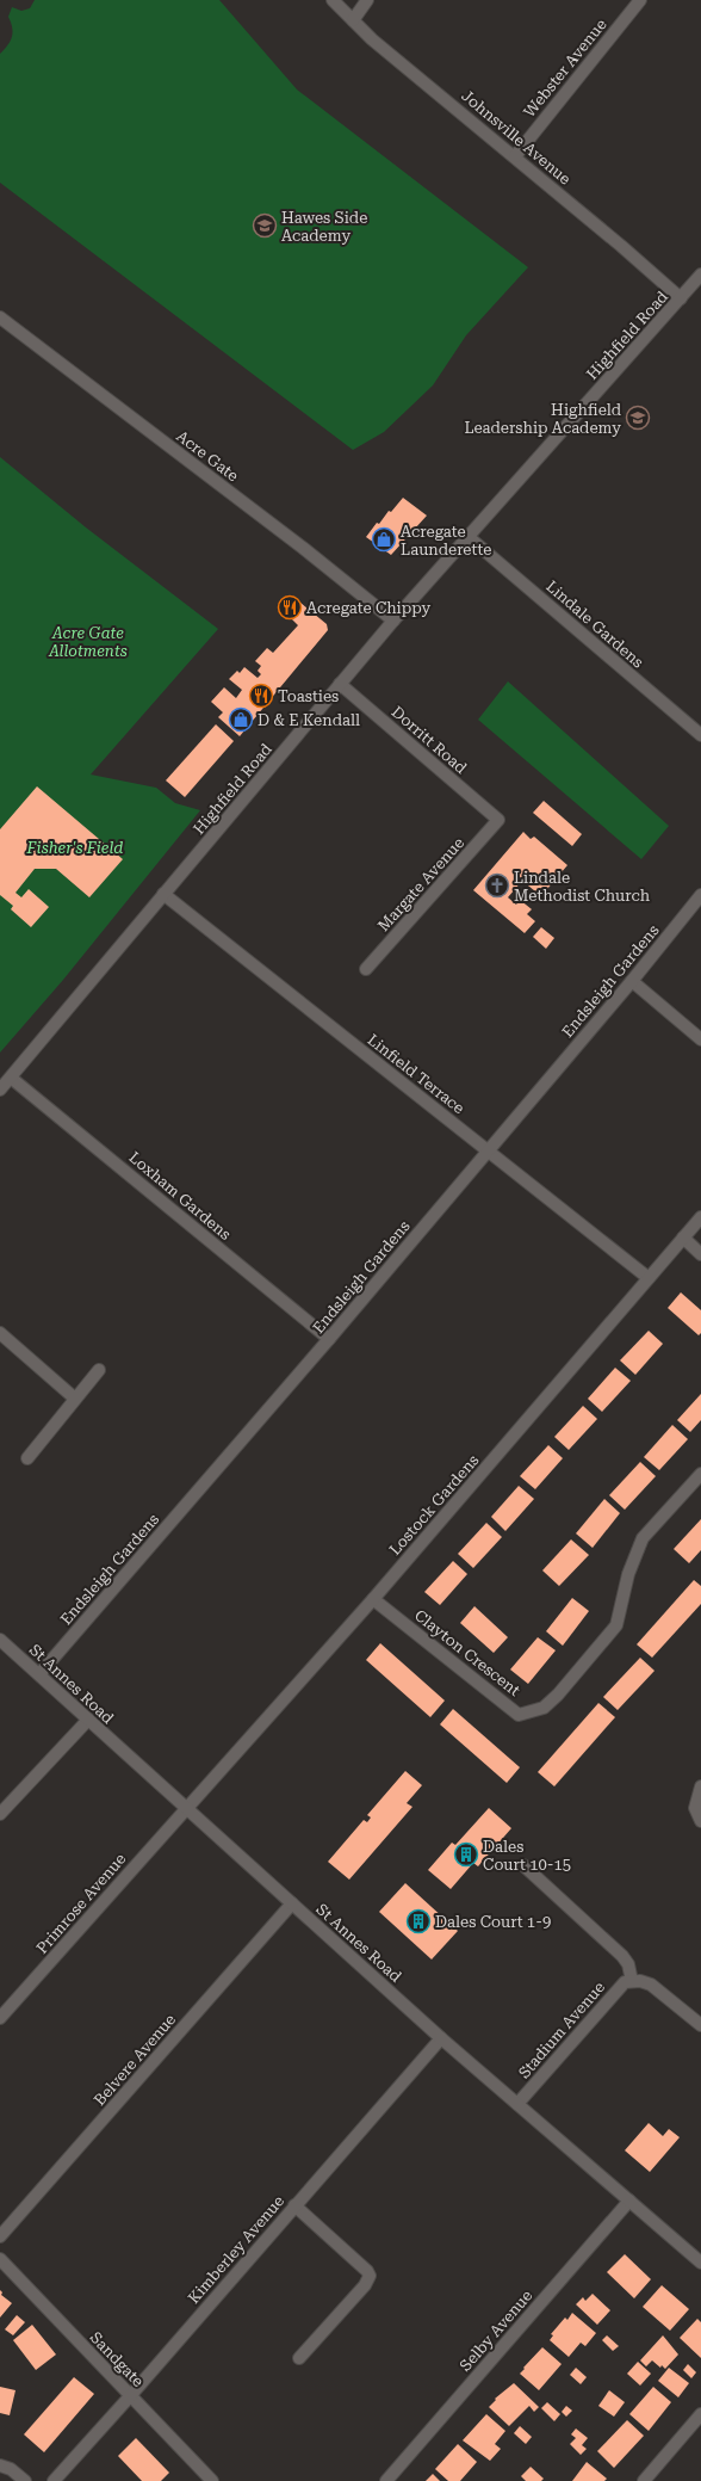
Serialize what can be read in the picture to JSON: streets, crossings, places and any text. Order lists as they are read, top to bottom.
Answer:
{
  "streets": {
    "street": [
      "Webster Avenue",
      "Johnsville Avenue",
      "Highfield Road",
      "Acre Gate",
      "Lindale Gardens",
      "Dorritt Road",
      "Margate Avenue",
      "Endsleigh Gardens",
      "Linfield Terrace",
      "Loxham Gardens",
      "Lostock Gardens",
      "Clayton Crescent",
      "St Annes Road",
      "Primrose Avenue",
      "Stadium Avenue",
      "Belvere Avenue",
      "Kimberley Avenue",
      "Selby Avenue",
      "Sandgate"
    ]
  },
  "crossings": [
    ["Webster Avenue", "Johnsville Avenue"],
    ["Johnsville Avenue", "Highfield Road"],
    ["Highfield Road", "Acre Gate"],
    ["Highfield Road", "Lindale Gardens"],
    ["Highfield Road", "Dorritt Road"],
    ["Highfield Road", "Linfield Terrace"],
    ["Highfield Road", "Loxham Gardens"],
    ["Dorritt Road", "Margate Avenue"],
    ["Endsleigh Gardens", "Linfield Terrace"],
    ["Endsleigh Gardens", "Loxham Gardens"],
    ["Endsleigh Gardens", "St Annes Road"],
    ["Linfield Terrace", "Lostock Gardens"],
    ["Lostock Gardens", "Clayton Crescent"],
    ["Lostock Gardens", "St Annes Road"],
    ["Lostock Gardens", "Primrose Avenue"],
    ["St Annes Road", "Primrose Avenue"],
    ["St Annes Road", "Stadium Avenue"],
    ["St Annes Road", "Belvere Avenue"],
    ["St Annes Road", "Kimberley Avenue"],
    ["St Annes Road", "Selby Avenue"],
    ["Kimberley Avenue", "Sandgate"]
  ],
  "parks": ["Acre Gate Allotments", "Fisher's Field"],
  "places": {
    "school or university": ["Hawes Side Academy", "Highfield Leadership Academy"],
    "shop": ["Acregate Launderette", "D & E Kendall"],
    "restaurant": ["Acregate Chippy", "Toasties"],
    "church": ["Lindale Methodist Church"],
    "building": ["Dales Court 10-15", "Dales Court 1-9"]
  }
}
